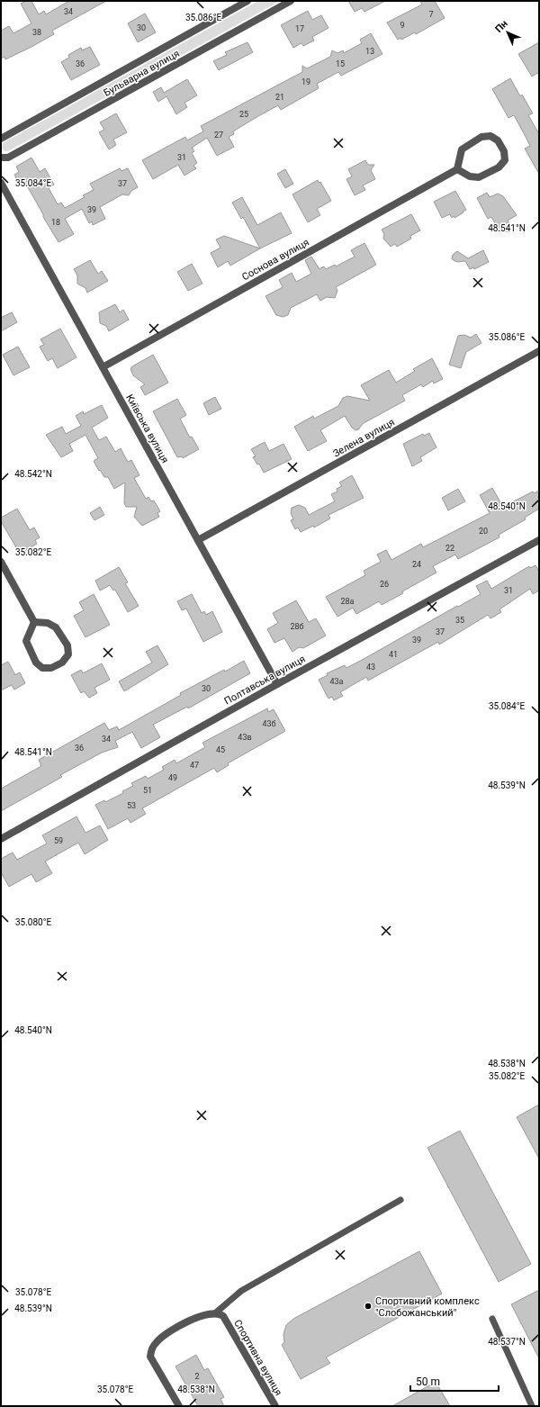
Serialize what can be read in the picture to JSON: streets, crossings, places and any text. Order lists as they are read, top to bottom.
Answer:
{
  "streets": {
    "street": [
      "Бульварна вулиця",
      "Соснова вулиця",
      "Київська вулиця",
      "Зелена вулиця",
      "Полтавська вулиця",
      "Спортивна вулиця"
    ]
  },
  "crossings": [
    ["Соснова вулиця", "Київська вулиця"],
    ["Київська вулиця", "Зелена вулиця"],
    ["Київська вулиця", "Полтавська вулиця"]
  ],
  "places": ["Спортивний комплекс \"Слобожанський\""],
  "house_numbers": [
    "34",
    "7",
    "9",
    "30",
    "17",
    "38",
    "13",
    "36",
    "15",
    "19",
    "21",
    "25",
    "27",
    "31",
    "37",
    "39",
    "18",
    "20",
    "22",
    "24",
    "26",
    "31",
    "28а",
    "35",
    "28б",
    "37",
    "39",
    "41",
    "43",
    "43а",
    "30",
    "43б",
    "43в",
    "34",
    "36",
    "45",
    "47",
    "49",
    "51",
    "53",
    "59",
    "2"
  ],
  "scale_bar": "50 m",
  "north": "top left",
  "coordinates": [
    "35.086°E",
    "35.084°E",
    "48.541°N",
    "48.542°N",
    "48.540°N",
    "35.082°E",
    "48.539°N",
    "35.080°E",
    "48.538°N",
    "35.078°E",
    "48.537°N"
  ]
}
